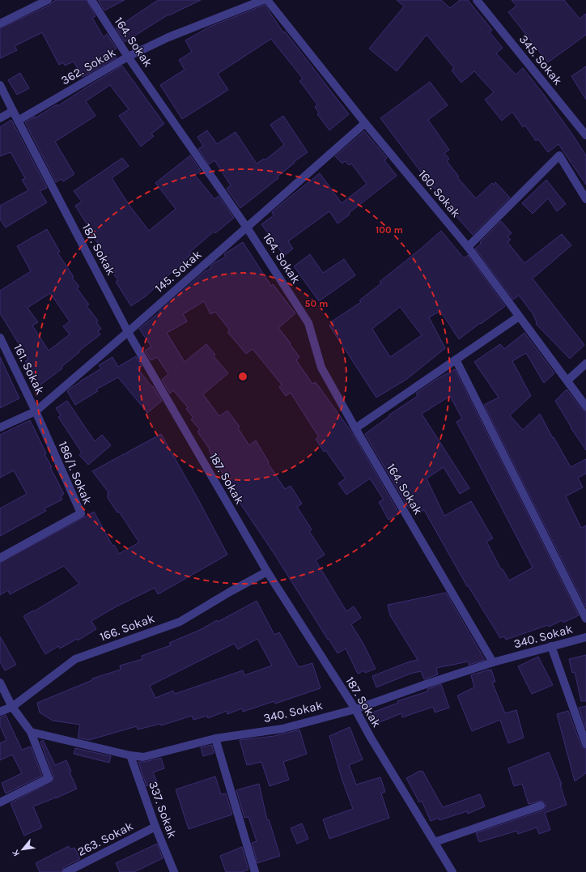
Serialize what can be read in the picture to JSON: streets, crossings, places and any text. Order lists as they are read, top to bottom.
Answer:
{
  "streets": {
    "street": [
      "164. Sokak",
      "345. Sokak",
      "362. Sokak",
      "160. Sokak",
      "187. Sokak",
      "145. Sokak",
      "161. Sokak",
      "186/1. Sokak",
      "166. Sokak",
      "340. Sokak",
      "337. Sokak",
      "263. Sokak"
    ]
  },
  "crossings": [
    ["164. Sokak", "362. Sokak"],
    ["164. Sokak", "145. Sokak"],
    ["164. Sokak", "340. Sokak"],
    ["362. Sokak", "187. Sokak"],
    ["160. Sokak", "145. Sokak"],
    ["187. Sokak", "145. Sokak"],
    ["187. Sokak", "166. Sokak"],
    ["187. Sokak", "340. Sokak"],
    ["145. Sokak", "161. Sokak"],
    ["145. Sokak", "186/1. Sokak"],
    ["161. Sokak", "186/1. Sokak"],
    ["340. Sokak", "337. Sokak"],
    ["337. Sokak", "263. Sokak"]
  ],
  "north": "bottom left",
  "rings": ["100 m", "50 m"]
}
